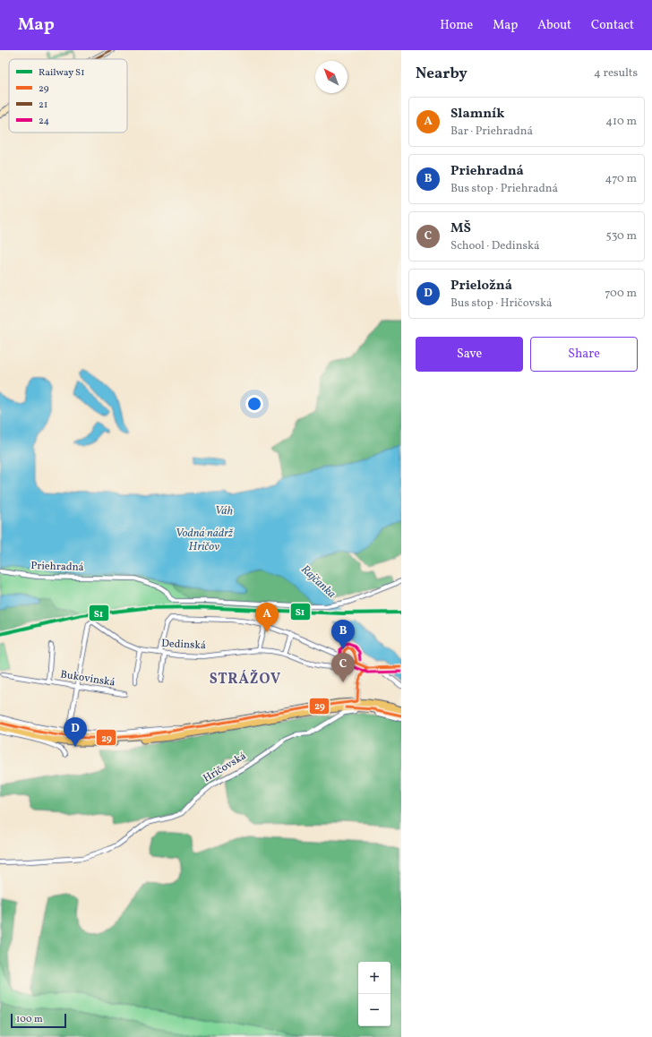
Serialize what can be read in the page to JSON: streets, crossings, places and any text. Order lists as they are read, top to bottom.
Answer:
{
  "streets": {
    "street": [
      "Priehradná",
      "Dedinská",
      "Bukovinská",
      "Hričovská"
    ]
  },
  "crossings": [
    ["Dedinská", "Bukovinská"]
  ],
  "districts": ["STRÁŽOV"],
  "water": ["Váh", "Vodná nádrž Hričov", "Rajčanka"],
  "lines": [
    "transit line 21",
    "rail line S1",
    "transit line 24",
    "transit line 29"
  ],
  "legend": [
    "Railway S1",
    "29",
    "21",
    "24"
  ],
  "scale_bar": "100 m",
  "north": "top left",
  "page": {
    "header": "Map",
    "nav": [
      "Home",
      "Map",
      "About",
      "Contact"
    ],
    "heading": ["Nearby", "4 results"],
    "list": [
      {
        "mark": "A",
        "name": "Slamník",
        "note": "Bar · Priehradná",
        "value": "410 m"
      },
      {
        "mark": "B",
        "name": "Priehradná",
        "note": "Bus stop · Priehradná",
        "value": "470 m"
      },
      {
        "mark": "C",
        "name": "MŠ",
        "note": "School · Dedinská",
        "value": "530 m"
      },
      {
        "mark": "D",
        "name": "Prieložná",
        "note": "Bus stop · Hričovská",
        "value": "700 m"
      }
    ],
    "buttons": ["Save", "Share"],
    "pins": [
      "A",
      "B",
      "C",
      "D"
    ],
    "map_buttons": ["+", "−"],
    "scale": "100 m"
  }
}
